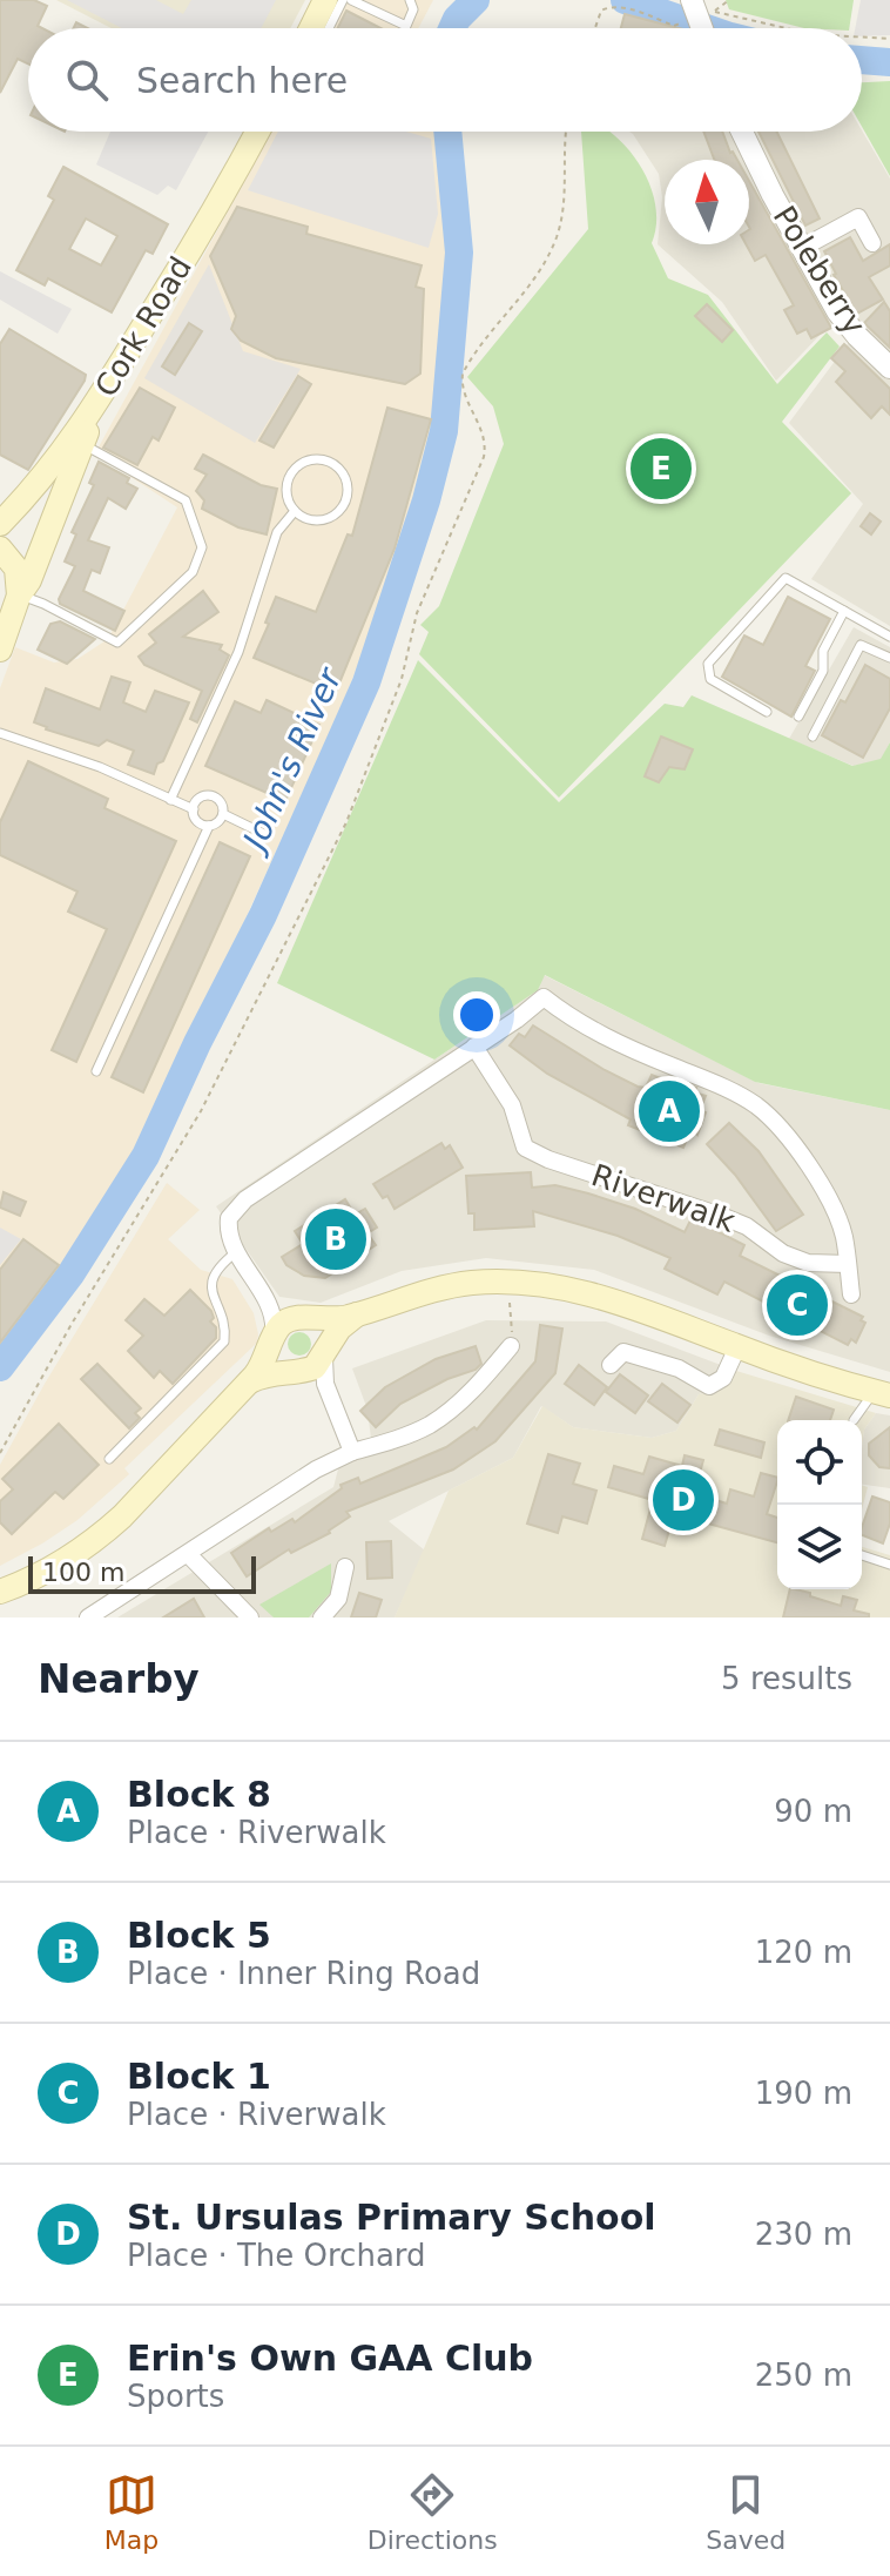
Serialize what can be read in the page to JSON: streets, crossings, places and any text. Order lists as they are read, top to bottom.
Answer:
{
  "streets": {
    "main road": ["Cork Road"],
    "street": ["Poleberry", "Riverwalk"]
  },
  "water": ["John's River"],
  "scale_bar": "100 m",
  "north": "top",
  "page": {
    "search": "Search here",
    "pins": [
      "E",
      "A",
      "B",
      "C",
      "D"
    ],
    "scale": "100 m",
    "heading": ["Nearby", "5 results"],
    "list": [
      {
        "mark": "A",
        "name": "Block 8",
        "note": "Place · Riverwalk",
        "value": "90 m"
      },
      {
        "mark": "B",
        "name": "Block 5",
        "note": "Place · Inner Ring Road",
        "value": "120 m"
      },
      {
        "mark": "C",
        "name": "Block 1",
        "note": "Place · Riverwalk",
        "value": "190 m"
      },
      {
        "mark": "D",
        "name": "St. Ursulas Primary School",
        "note": "Place · The Orchard",
        "value": "230 m"
      },
      {
        "mark": "E",
        "name": "Erin's Own GAA Club",
        "note": "Sports",
        "value": "250 m"
      }
    ],
    "nav": ["Map", "Directions", "Saved"]
  }
}
